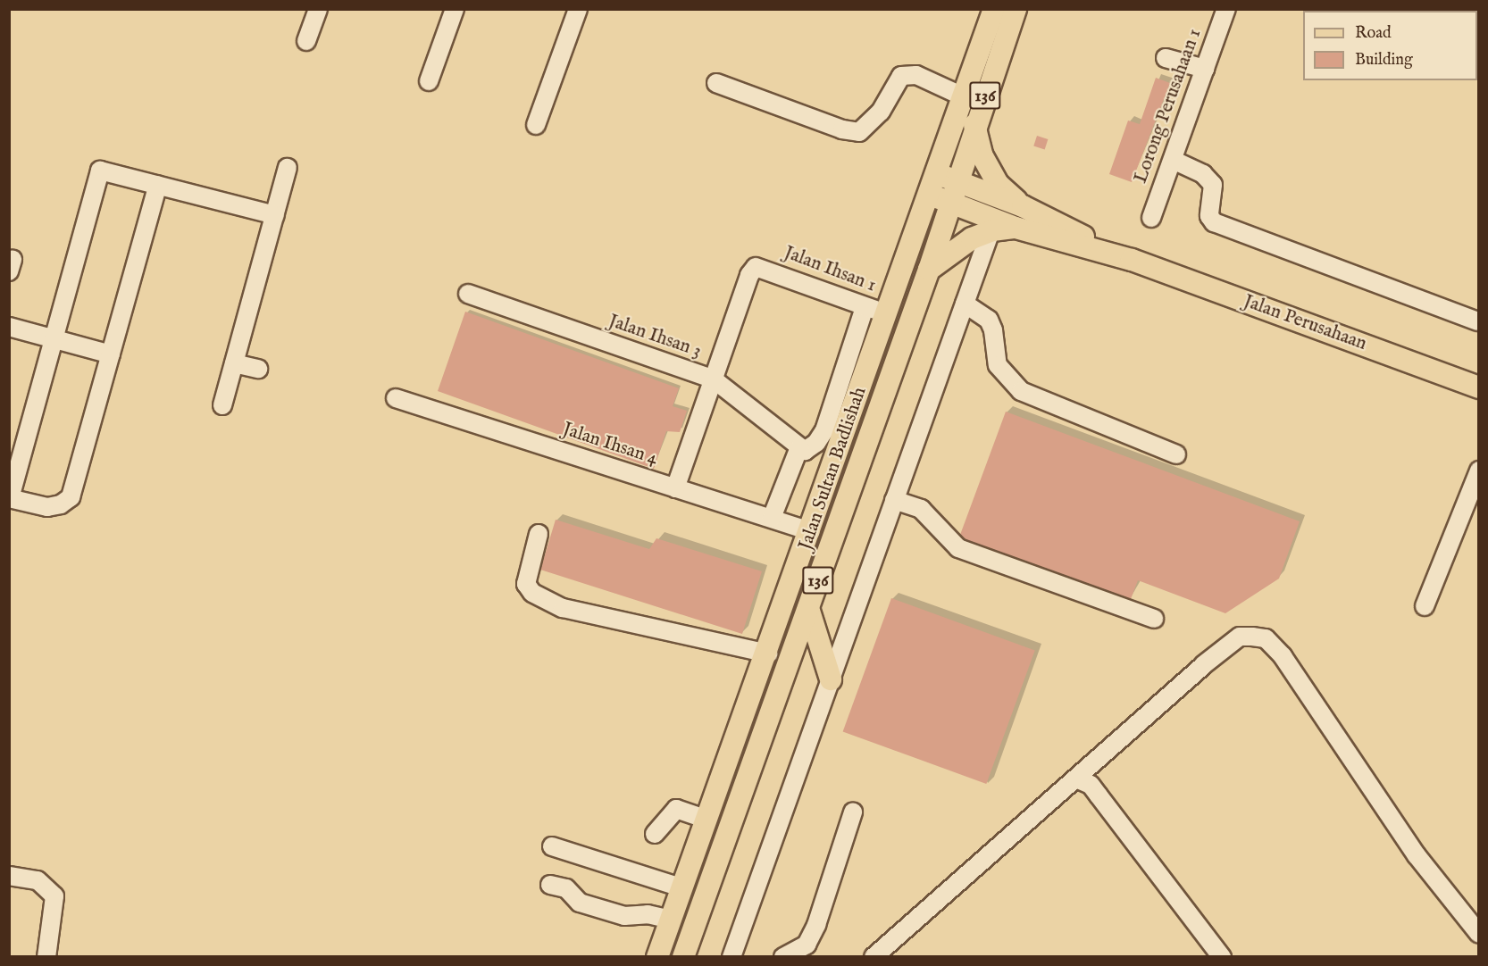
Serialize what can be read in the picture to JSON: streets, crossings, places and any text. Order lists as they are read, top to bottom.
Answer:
{
  "streets": {
    "main road": ["136", "Jalan Perusahaan", "Jalan Sultan Badlishah"],
    "street": [
      "Lorong Perusahaan 1",
      "Jalan Ihsan 1",
      "Jalan Ihsan 3",
      "Jalan Ihsan 4"
    ]
  },
  "crossings": [
    ["Jalan Ihsan 1", "Jalan Ihsan 3"],
    ["Jalan Ihsan 1", "Jalan Sultan Badlishah"],
    ["Jalan Perusahaan", "Jalan Sultan Badlishah"],
    ["Jalan Ihsan 4", "Jalan Sultan Badlishah"]
  ],
  "legend": ["Road", "Building"]
}
